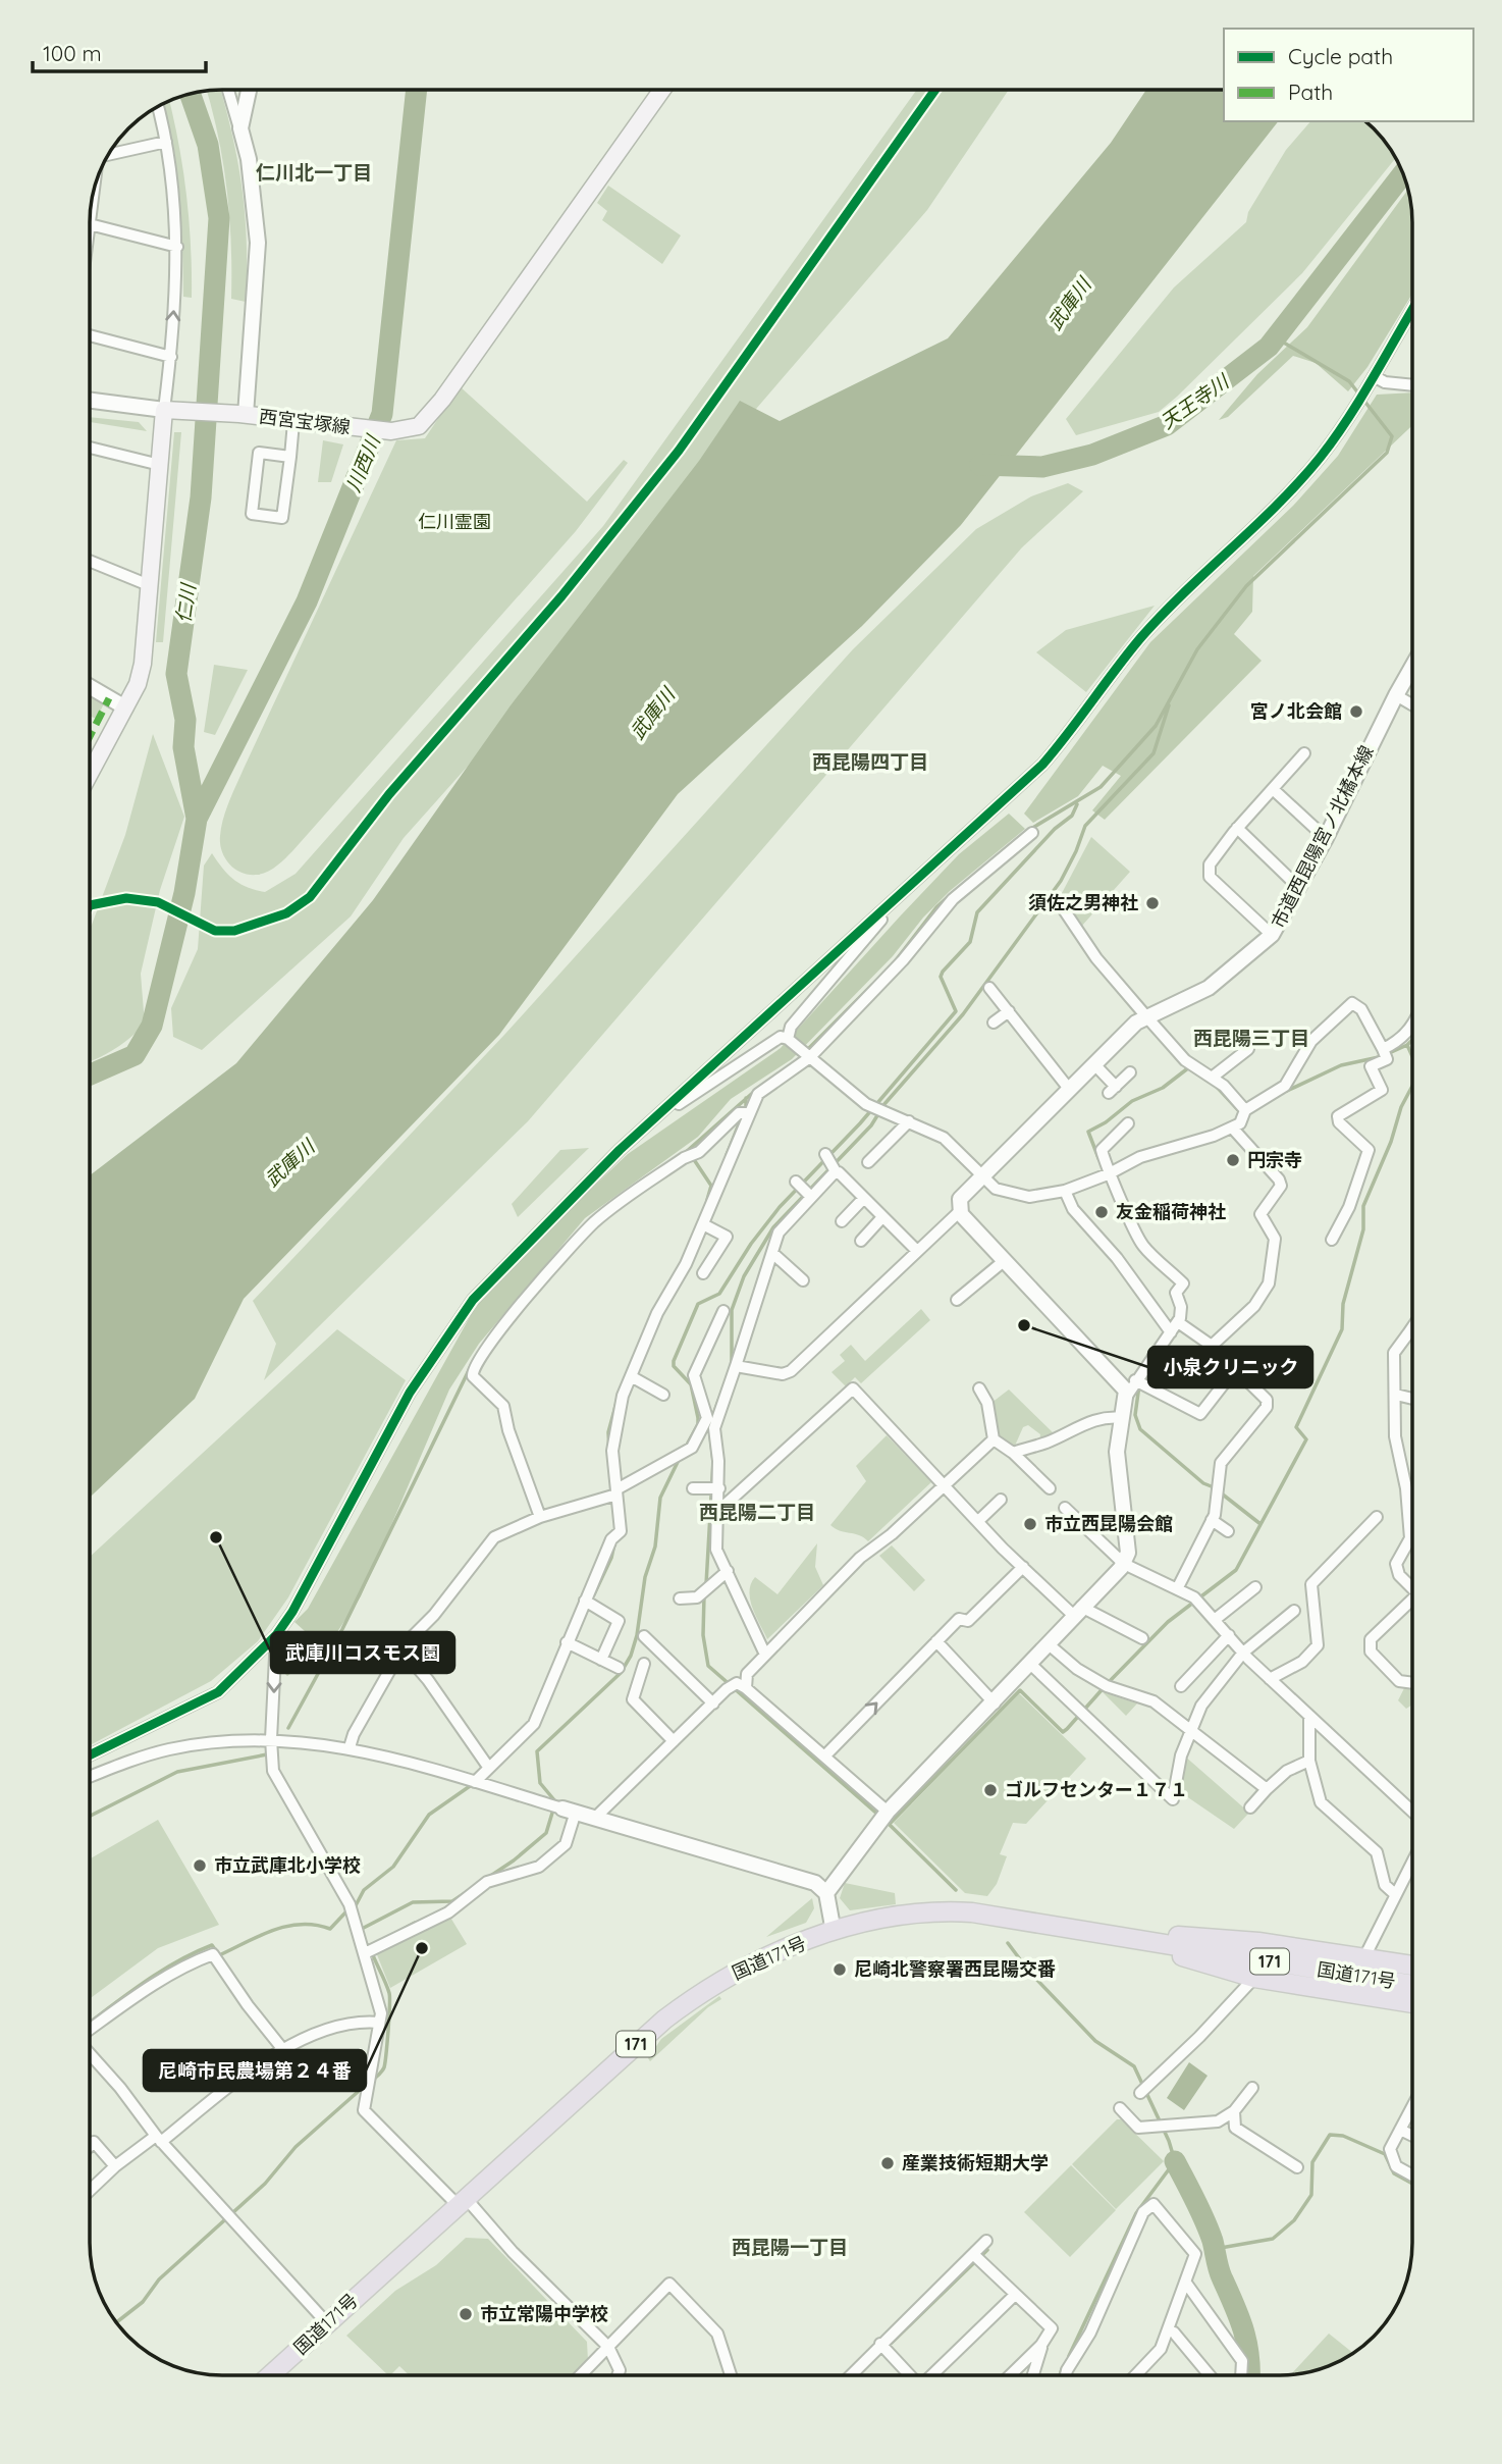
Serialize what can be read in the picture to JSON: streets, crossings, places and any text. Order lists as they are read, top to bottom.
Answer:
{
  "streets": {
    "highway": ["国道171号", "171"],
    "main road": ["西宮宝塚線"],
    "street": ["市道西昆陽宮ノ北橘本線"]
  },
  "districts": [
    "仁川北一丁目",
    "西昆陽四丁目",
    "西昆陽三丁目",
    "西昆陽二丁目",
    "西昆陽一丁目"
  ],
  "water": [
    "武庫川",
    "天王寺川",
    "川西川",
    "仁川"
  ],
  "parks": ["仁川霊園"],
  "places": [
    "宮ノ北会館",
    "須佐之男神社",
    "円宗寺",
    "友金稲荷神社",
    "小泉クリニック",
    "市立西昆陽会館",
    "武庫川コスモス園",
    "ゴルフセンター１７１",
    "市立武庫北小学校",
    "尼崎市民農場第２４番",
    "尼崎北警察署西昆陽交番",
    "産業技術短期大学",
    "市立常陽中学校"
  ],
  "legend": ["Cycle path", "Path"],
  "scale_bar": "100 m"
}
